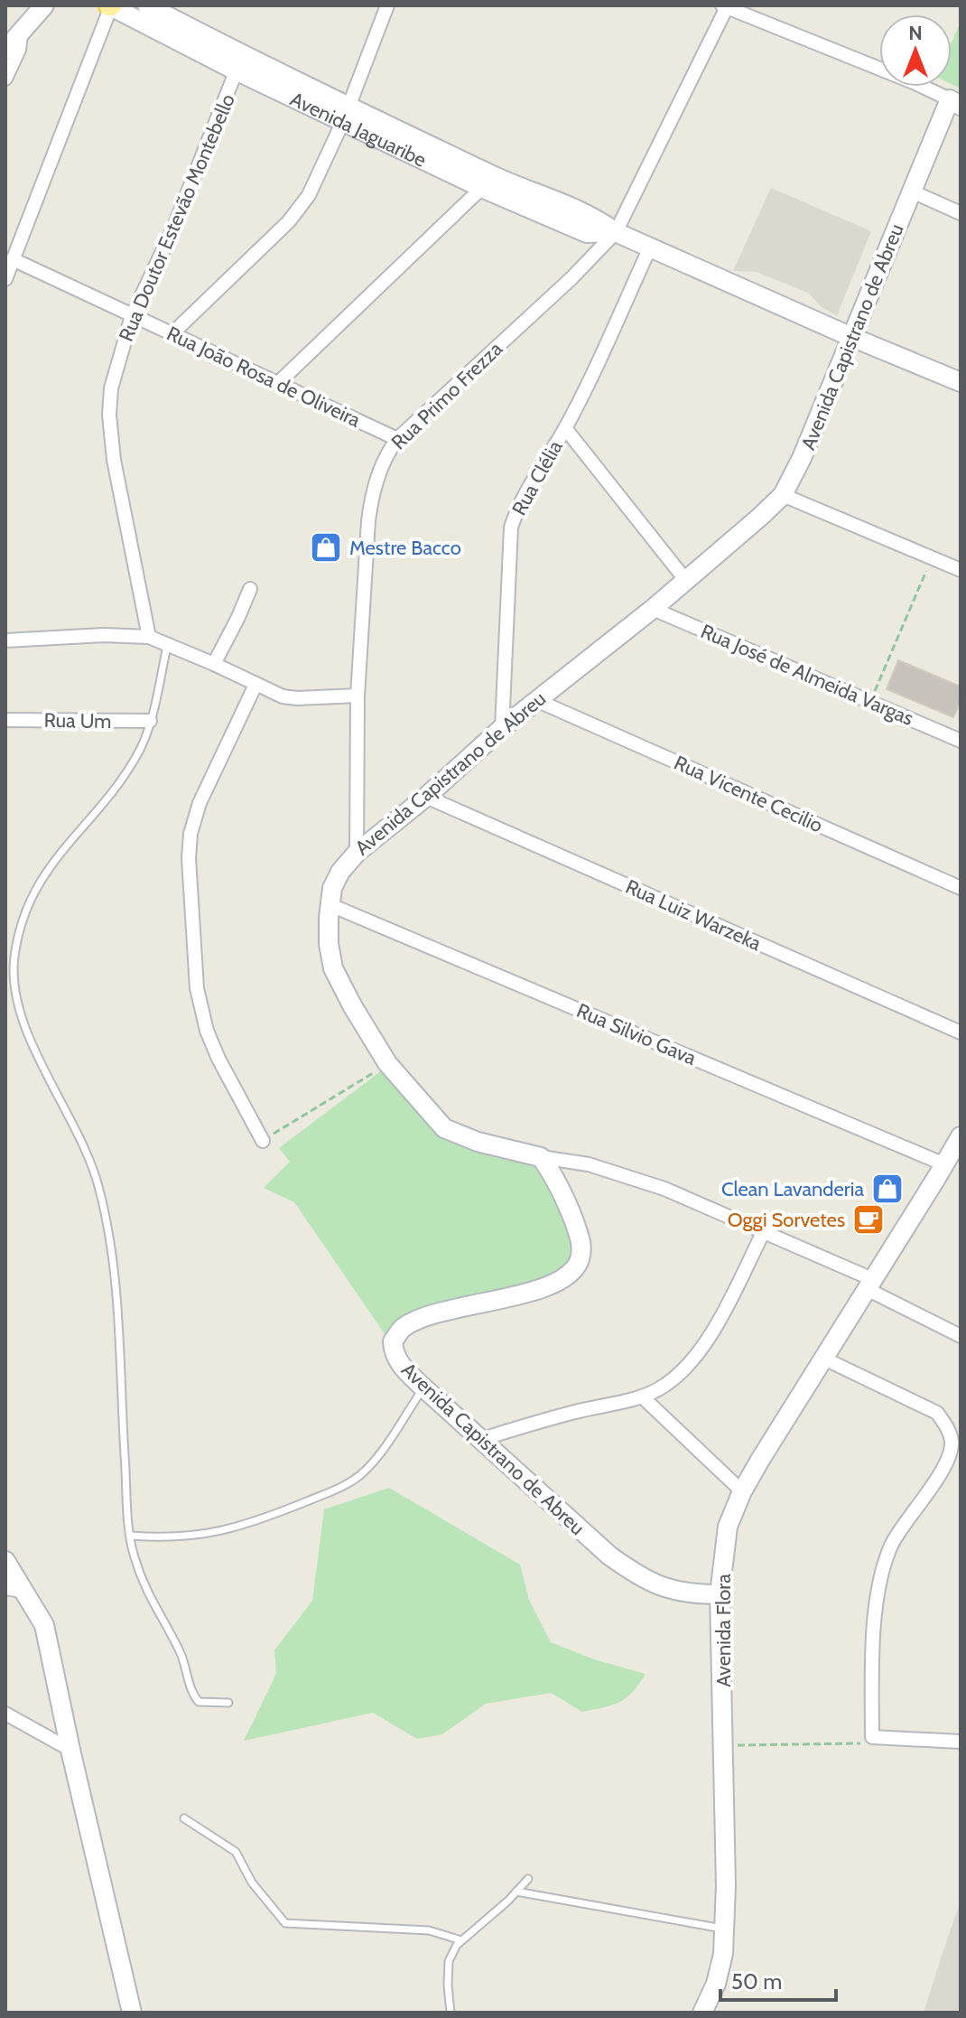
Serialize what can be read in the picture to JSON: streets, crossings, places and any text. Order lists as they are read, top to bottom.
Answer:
{
  "streets": {
    "street": [
      "Avenida Jaguaribe",
      "Rua Doutor Estevão Montebello",
      "Avenida Capistrano de Abreu",
      "Rua João Rosa de Oliveira",
      "Rua Primo Frezza",
      "Rua Clélia",
      "Rua José de Almeida Vargas",
      "Rua Um",
      "Rua Vicente Cecilio",
      "Rua Luiz Warzeka",
      "Rua Silvio Gava",
      "Avenida Flora"
    ]
  },
  "crossings": [
    ["Avenida Jaguaribe", "Rua Doutor Estevão Montebello"],
    ["Avenida Jaguaribe", "Avenida Capistrano de Abreu"],
    ["Avenida Jaguaribe", "Rua Primo Frezza"],
    ["Avenida Jaguaribe", "Rua Clélia"],
    ["Rua Doutor Estevão Montebello", "Rua João Rosa de Oliveira"],
    ["Avenida Capistrano de Abreu", "Rua Primo Frezza"],
    ["Avenida Capistrano de Abreu", "Rua Clélia"],
    ["Avenida Capistrano de Abreu", "Rua José de Almeida Vargas"],
    ["Avenida Capistrano de Abreu", "Rua Vicente Cecilio"],
    ["Avenida Capistrano de Abreu", "Rua Luiz Warzeka"],
    ["Avenida Capistrano de Abreu", "Rua Silvio Gava"],
    ["Avenida Capistrano de Abreu", "Avenida Flora"],
    ["Rua João Rosa de Oliveira", "Rua Primo Frezza"],
    ["Rua Silvio Gava", "Avenida Flora"]
  ],
  "places": {
    "shop": ["Mestre Bacco", "Clean Lavanderia"],
    "cafe": ["Oggi Sorvetes"]
  },
  "scale_bar": "50 m",
  "north": "top"
}
